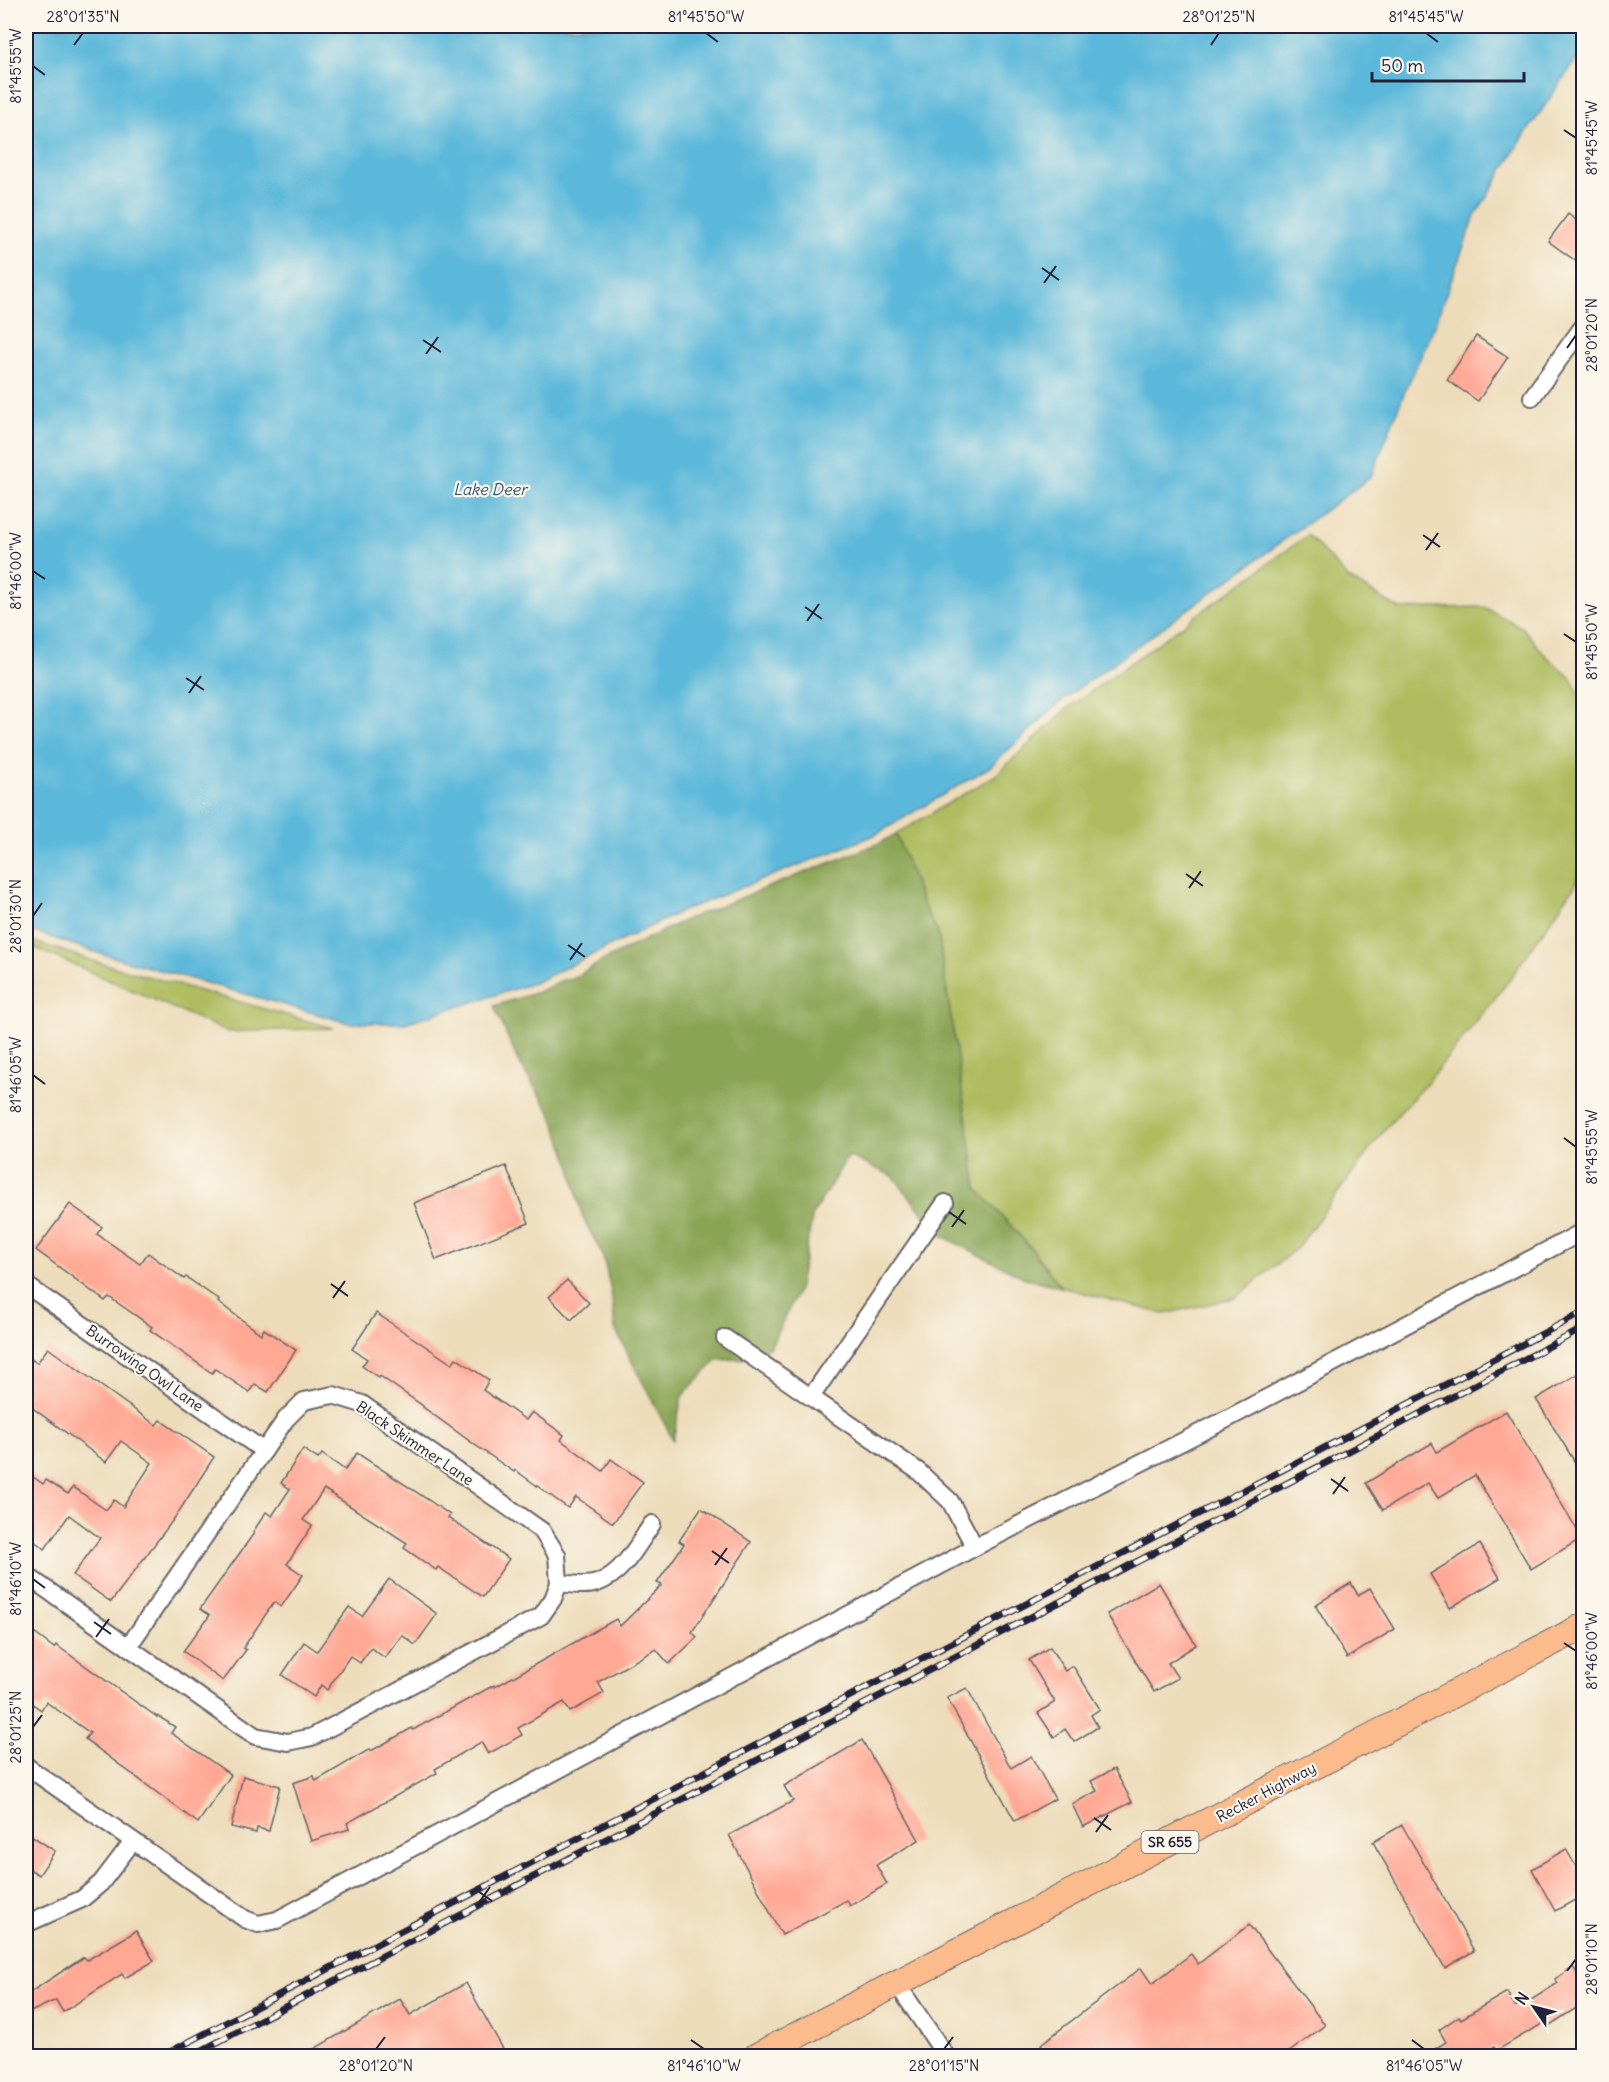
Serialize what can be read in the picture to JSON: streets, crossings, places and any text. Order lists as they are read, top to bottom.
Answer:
{
  "streets": {
    "main road": ["Recker Highway", "SR 655"],
    "street": ["Burrowing Owl Lane", "Black Skimmer Lane"]
  },
  "crossings": [
    ["Burrowing Owl Lane", "Black Skimmer Lane"]
  ],
  "water": ["Lake Deer"],
  "scale_bar": "50 m",
  "north": "top left",
  "coordinates": [
    "28°01'35\"N",
    "81°45'50\"W",
    "28°01'25\"N",
    "81°45'45\"W",
    "81°45'55\"W",
    "28°01'20\"N",
    "81°46'00\"W",
    "28°01'30\"N",
    "81°46'05\"W",
    "81°46'10\"W",
    "28°01'10\"N",
    "28°01'15\"N"
  ]
}
